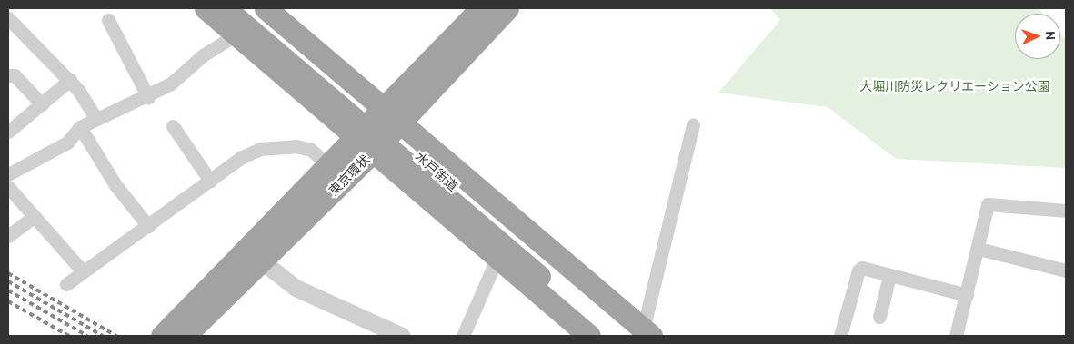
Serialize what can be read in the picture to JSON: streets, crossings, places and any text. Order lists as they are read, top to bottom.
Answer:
{
  "streets": {
    "highway": ["水戸街道", "東京環状"]
  },
  "parks": ["大堀川防災レクリエーション公園"],
  "north": "right"
}
